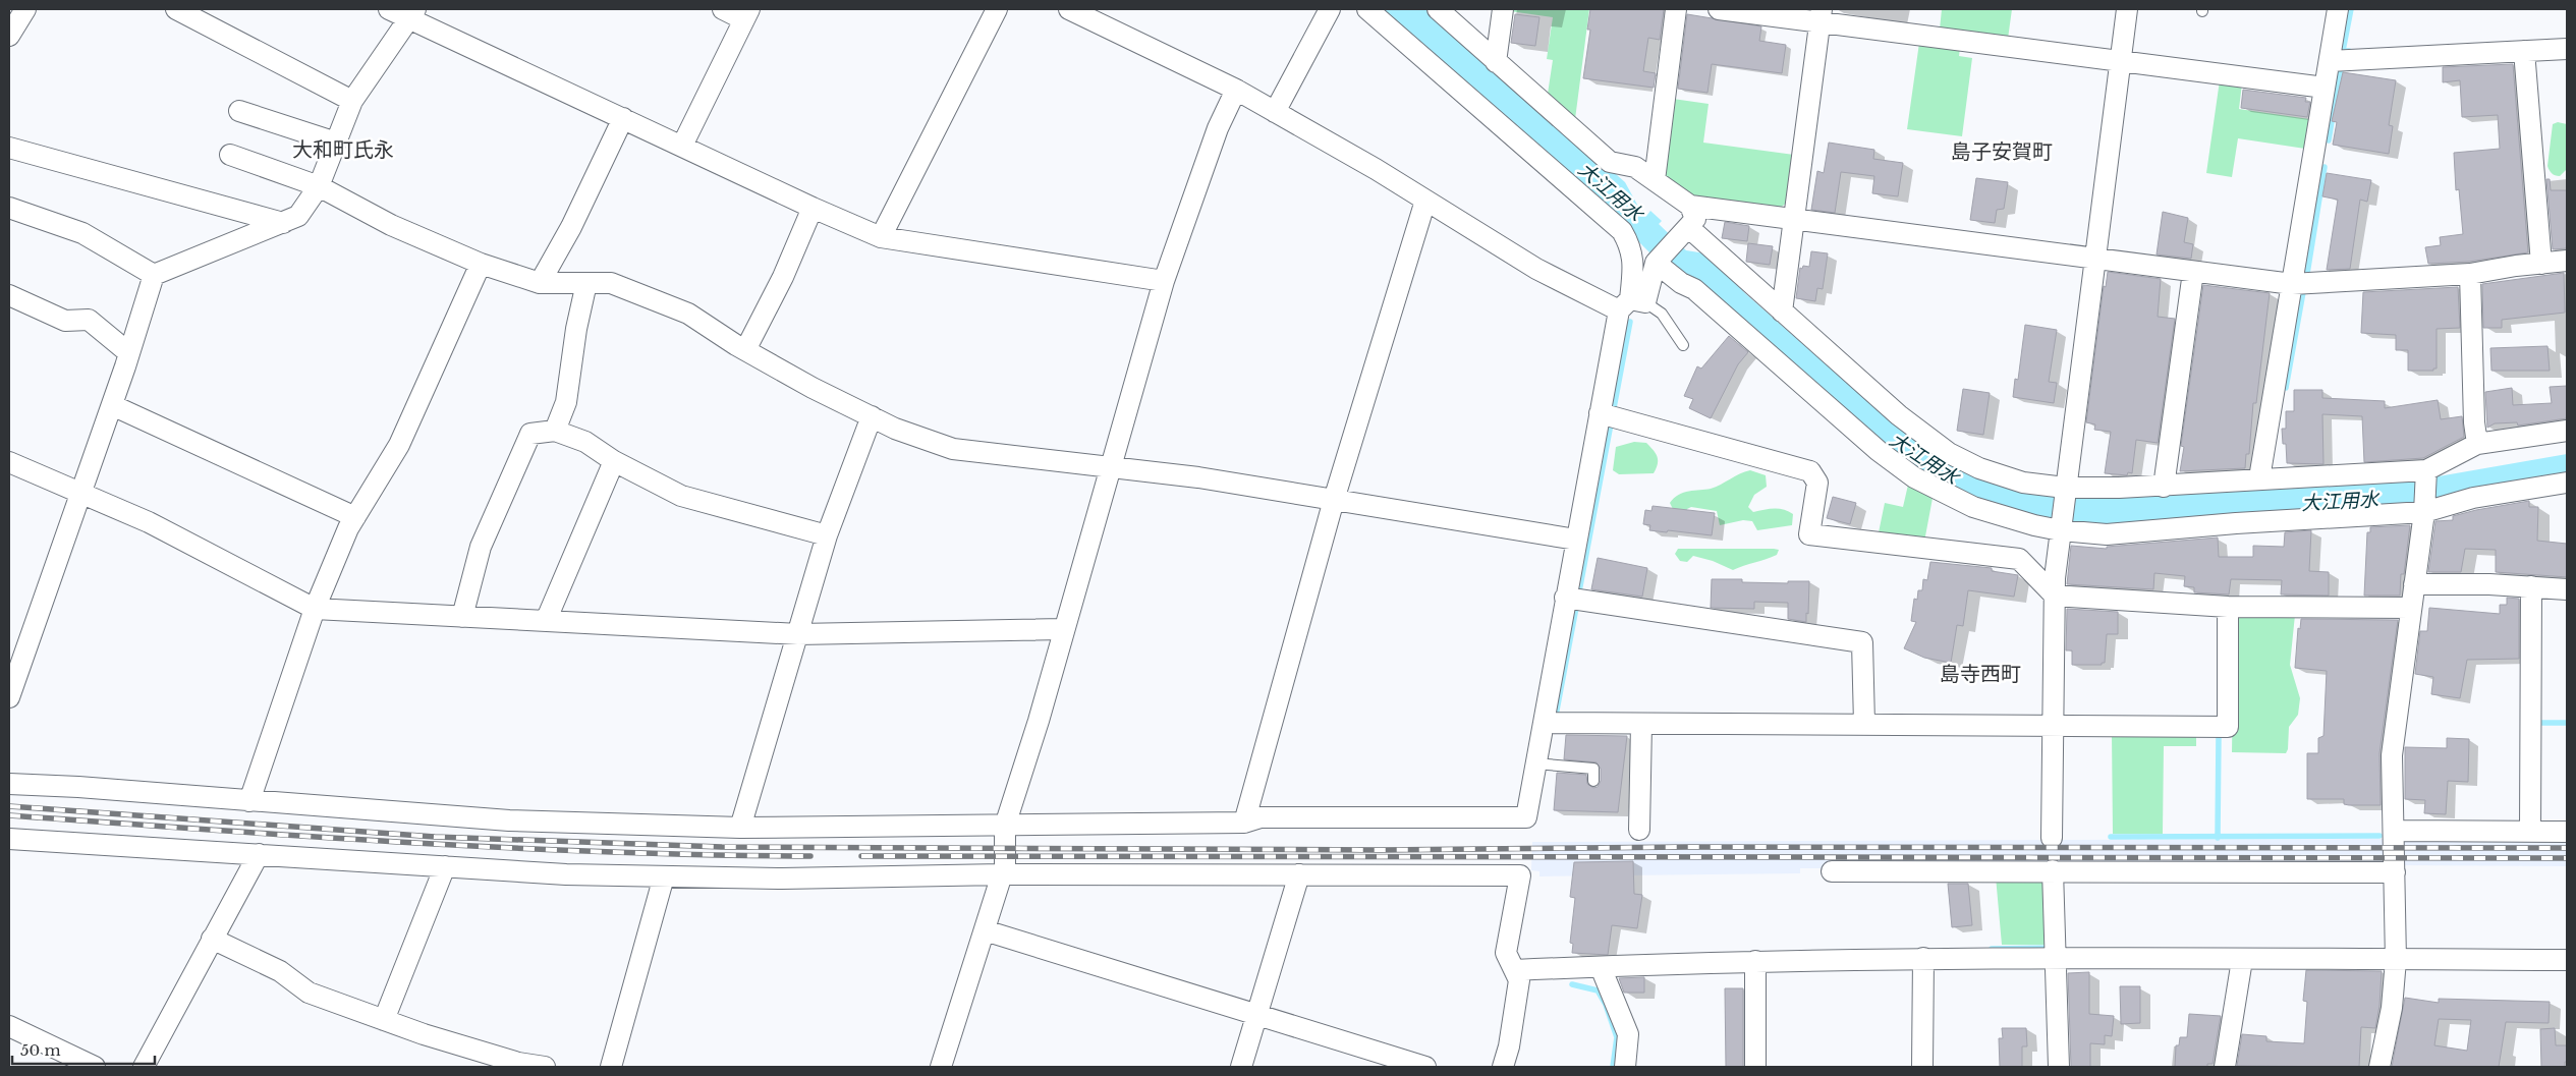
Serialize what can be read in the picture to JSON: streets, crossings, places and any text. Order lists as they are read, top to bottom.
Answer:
{
  "districts": ["大和町氏永", "島子安賀町", "島寺西町"],
  "water": ["大江用水"],
  "scale_bar": "50 m"
}
